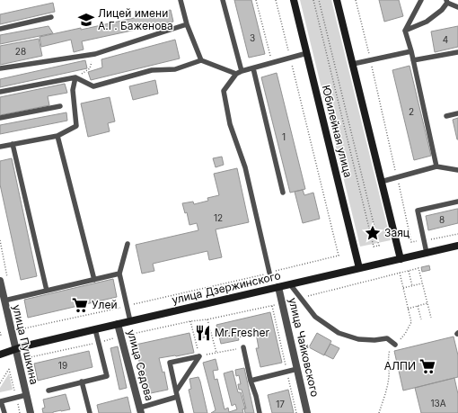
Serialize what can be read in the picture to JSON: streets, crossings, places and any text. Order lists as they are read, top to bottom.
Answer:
{
  "streets": {
    "main road": ["Юбилейная улица", "улица Дзержинского"],
    "street": ["улица Пушкина", "улица Чайковского", "улица Седова"]
  },
  "crossings": [
    ["Юбилейная улица", "улица Дзержинского"],
    ["улица Дзержинского", "улица Пушкина"],
    ["улица Дзержинского", "улица Чайковского"],
    ["улица Дзержинского", "улица Седова"]
  ],
  "places": {
    "school or university": ["Лицей имени А.Г. Баженова"],
    "place": ["Заяц"],
    "supermarket": ["Улей", "АЛПИ"],
    "restaurant": ["Mr.Fresher"]
  },
  "house_numbers": [
    "3",
    "4",
    "28",
    "2",
    "1",
    "12",
    "8",
    "19",
    "13А",
    "17"
  ]
}
